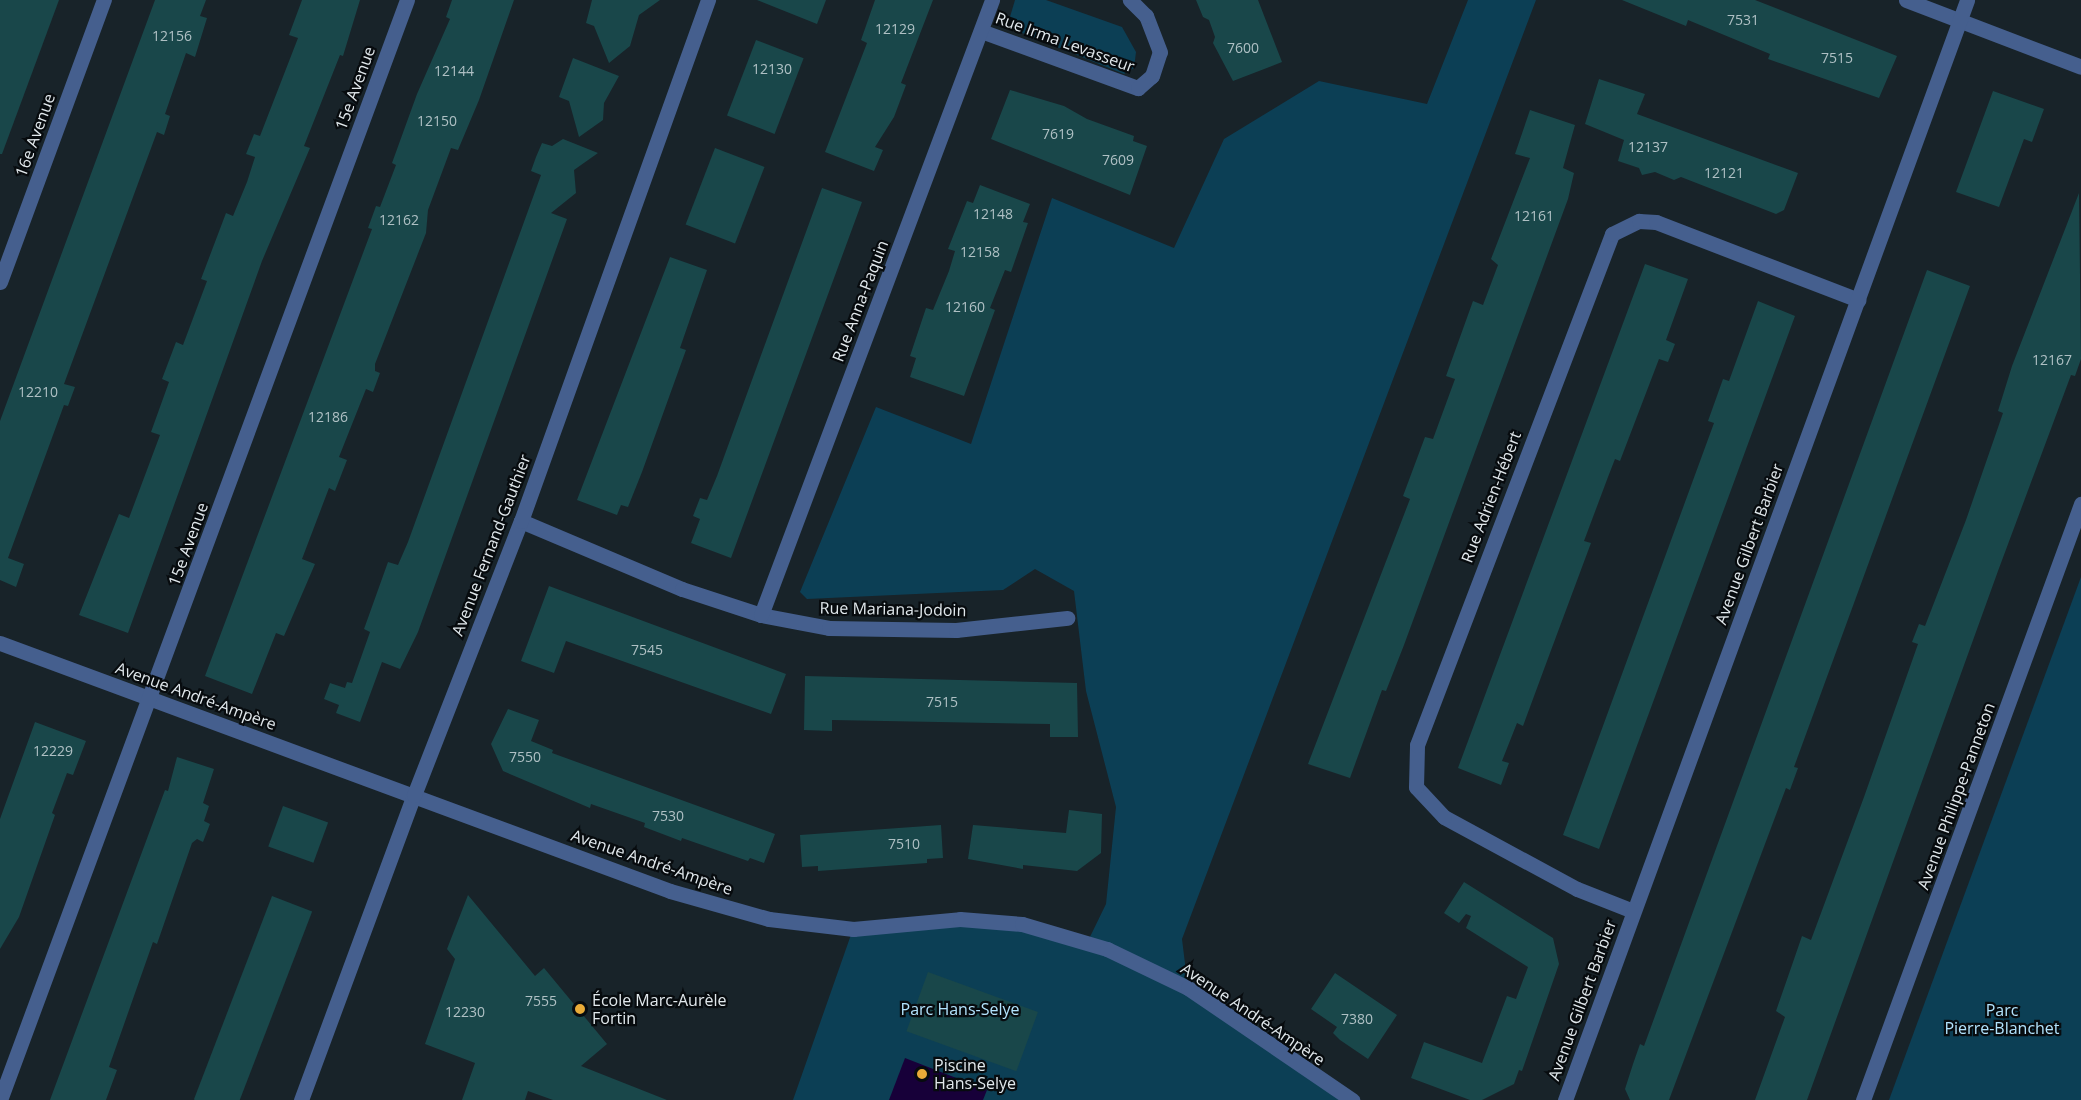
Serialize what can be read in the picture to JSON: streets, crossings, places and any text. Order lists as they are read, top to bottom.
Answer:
{
  "streets": {
    "street": [
      "Rue Irma Levasseur",
      "15e Avenue",
      "16e Avenue",
      "Rue Anna-Paquin",
      "Rue Adrien-Hébert",
      "Avenue Gilbert Barbier",
      "Avenue Fernand-Gauthier",
      "Rue Mariana-Jodoin",
      "Avenue André-Ampère",
      "Avenue Philippe-Panneton"
    ]
  },
  "crossings": [
    ["Rue Irma Levasseur", "Rue Anna-Paquin"],
    ["15e Avenue", "Avenue André-Ampère"],
    ["Rue Anna-Paquin", "Rue Mariana-Jodoin"],
    ["Rue Adrien-Hébert", "Avenue Gilbert Barbier"],
    ["Avenue Fernand-Gauthier", "Rue Mariana-Jodoin"],
    ["Avenue Fernand-Gauthier", "Avenue André-Ampère"]
  ],
  "parks": ["Parc Hans-Selye", "Parc Pierre-Blanchet"],
  "places": ["École Marc-Aurèle Fortin", "Piscine Hans-Selye"],
  "house_numbers": [
    "7531",
    "12129",
    "12156",
    "7600",
    "7515",
    "12130",
    "12144",
    "12150",
    "7619",
    "12137",
    "7609",
    "12121",
    "12148",
    "12161",
    "12162",
    "12158",
    "12160",
    "12167",
    "12210",
    "12186",
    "7545",
    "7515",
    "12229",
    "7550",
    "7530",
    "7510",
    "7555",
    "12230",
    "7380"
  ]
}
